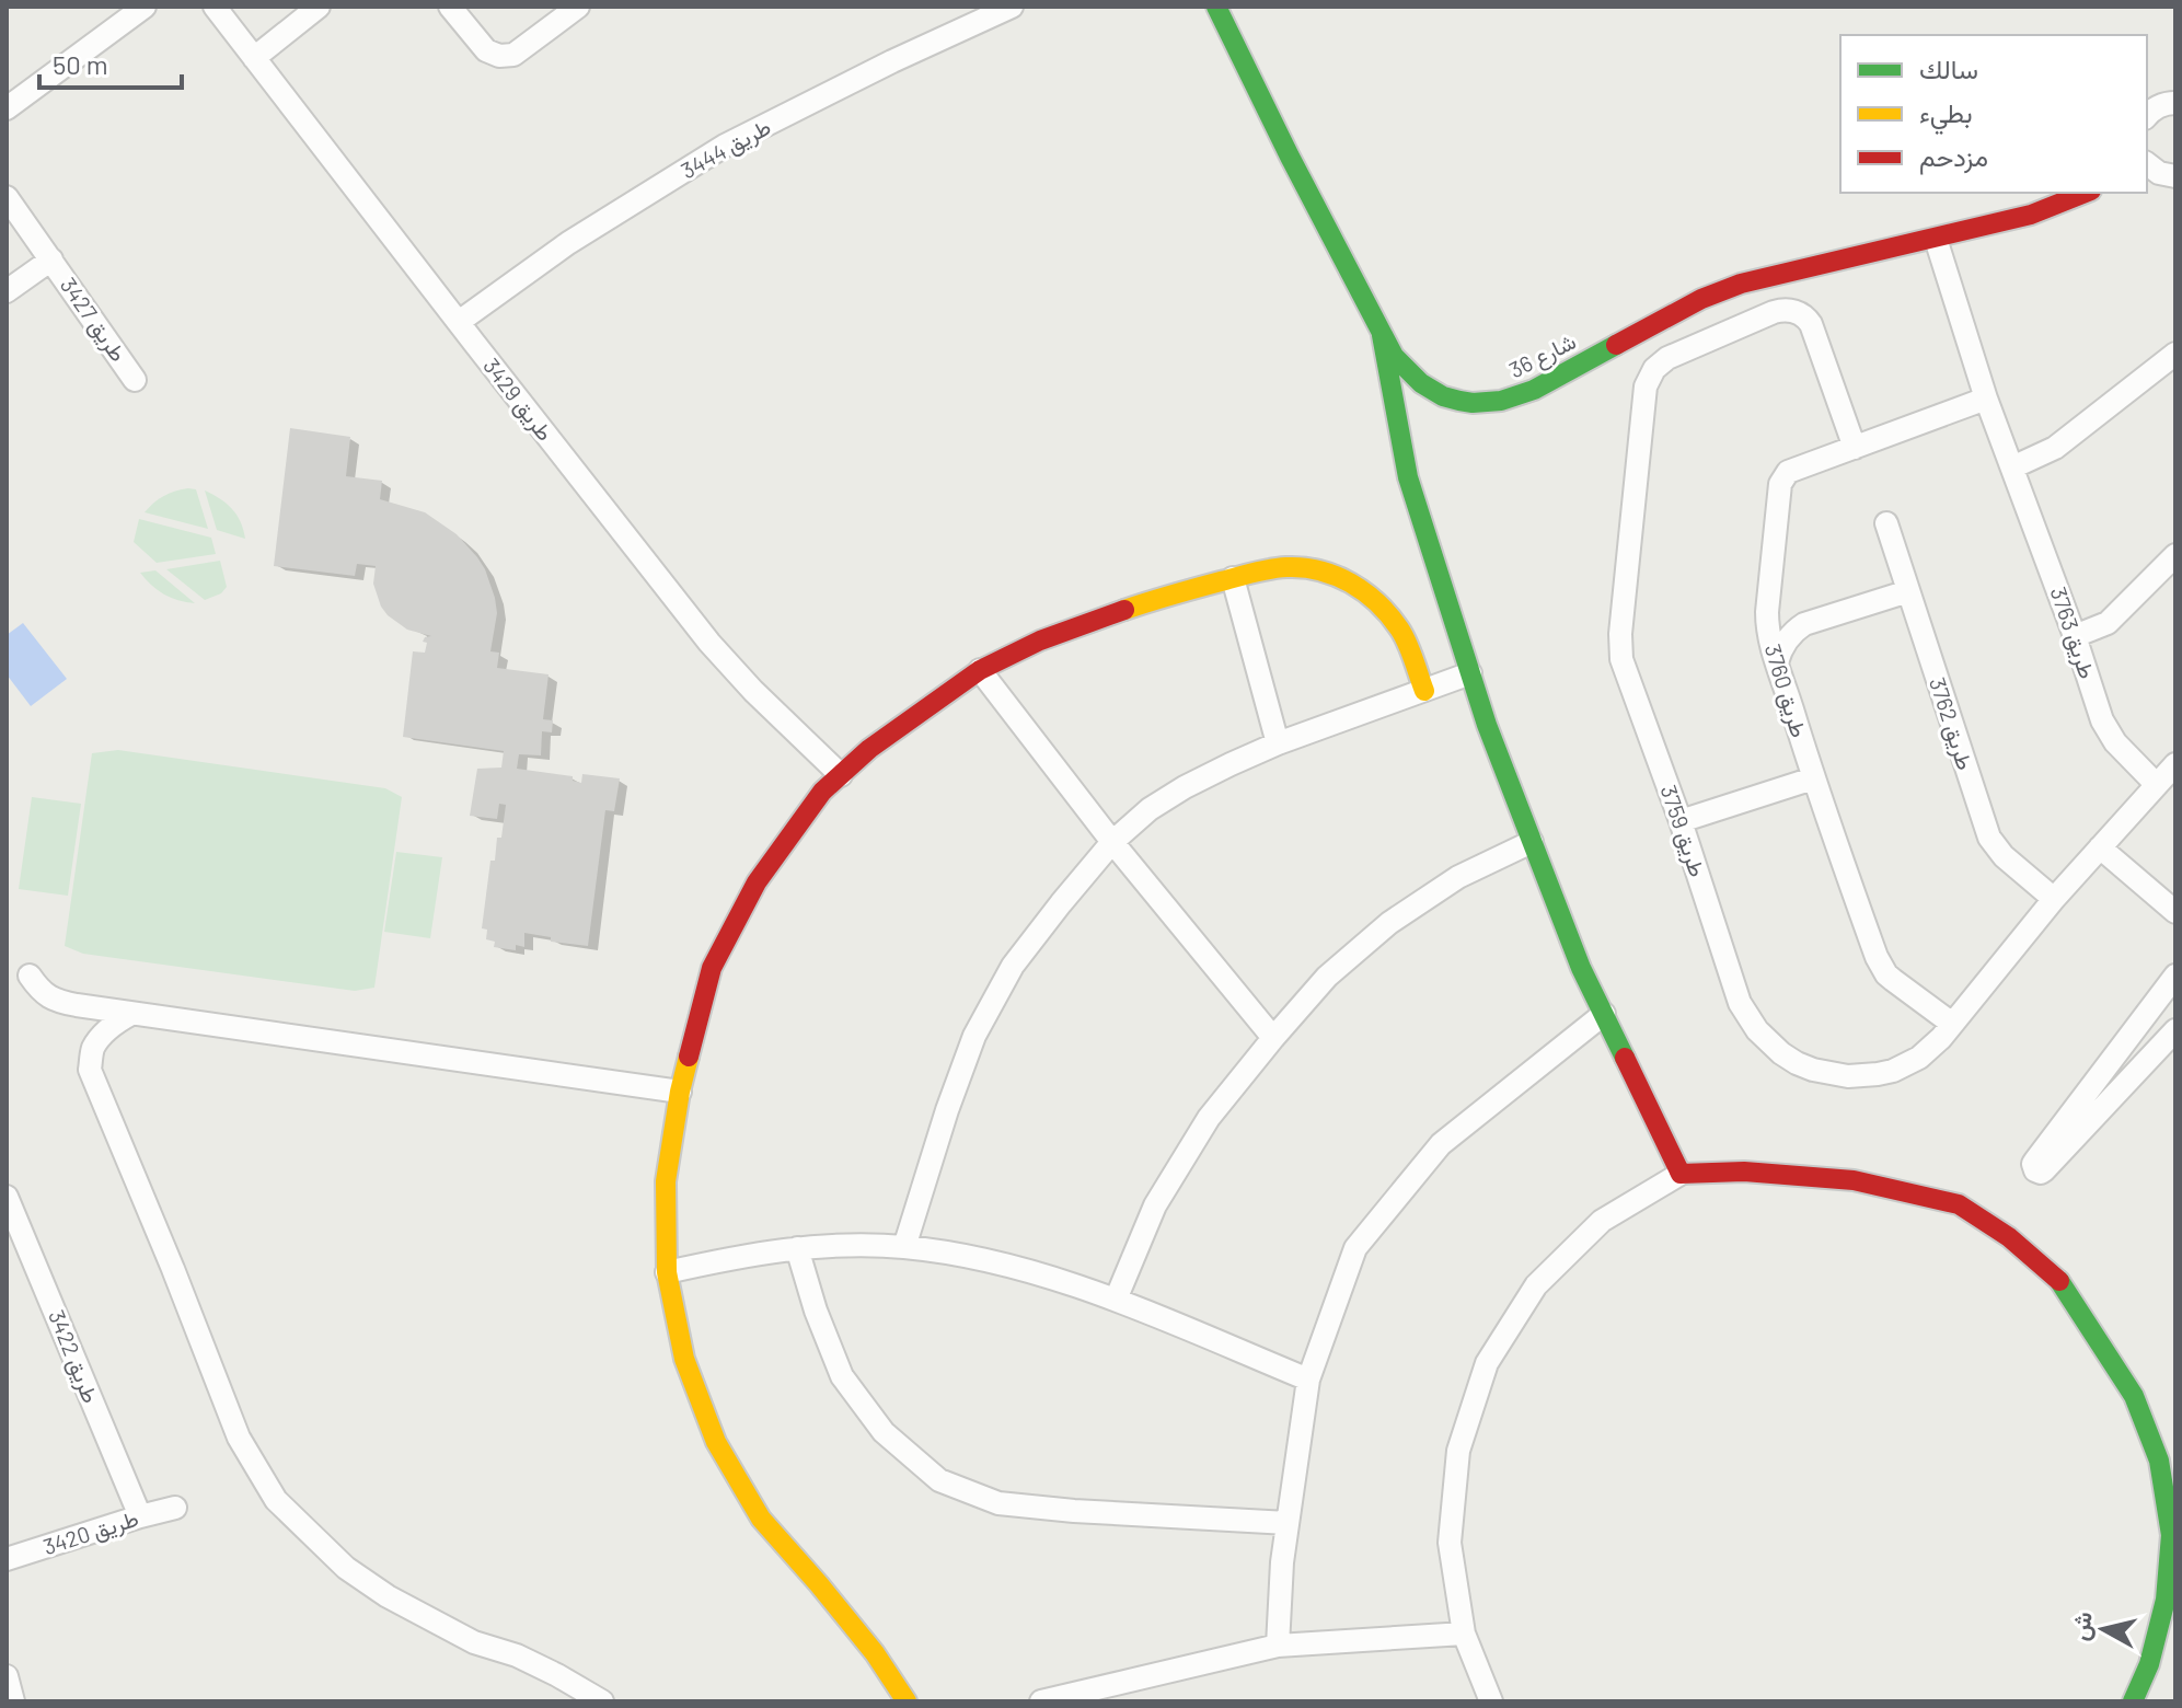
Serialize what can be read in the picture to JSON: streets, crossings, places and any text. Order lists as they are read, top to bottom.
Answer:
{
  "streets": {
    "street": [
      "طريق 3444",
      "طريق 3427",
      "شارع 36",
      "طريق 3429",
      "طريق 3763",
      "طريق 3760",
      "طريق 3762",
      "طريق 3759",
      "طريق 3422",
      "طريق 3420"
    ]
  },
  "crossings": [
    ["طريق 3444", "طريق 3429"],
    ["شارع 36", "طريق 3763"],
    ["طريق 3763", "طريق 3760"],
    ["طريق 3763", "طريق 3759"],
    ["طريق 3760", "طريق 3759"],
    ["طريق 3762", "طريق 3759"],
    ["طريق 3422", "طريق 3420"]
  ],
  "legend": ["سالك", "بطيء", "مزدحم"],
  "scale_bar": "50 m",
  "north": "left"
}
